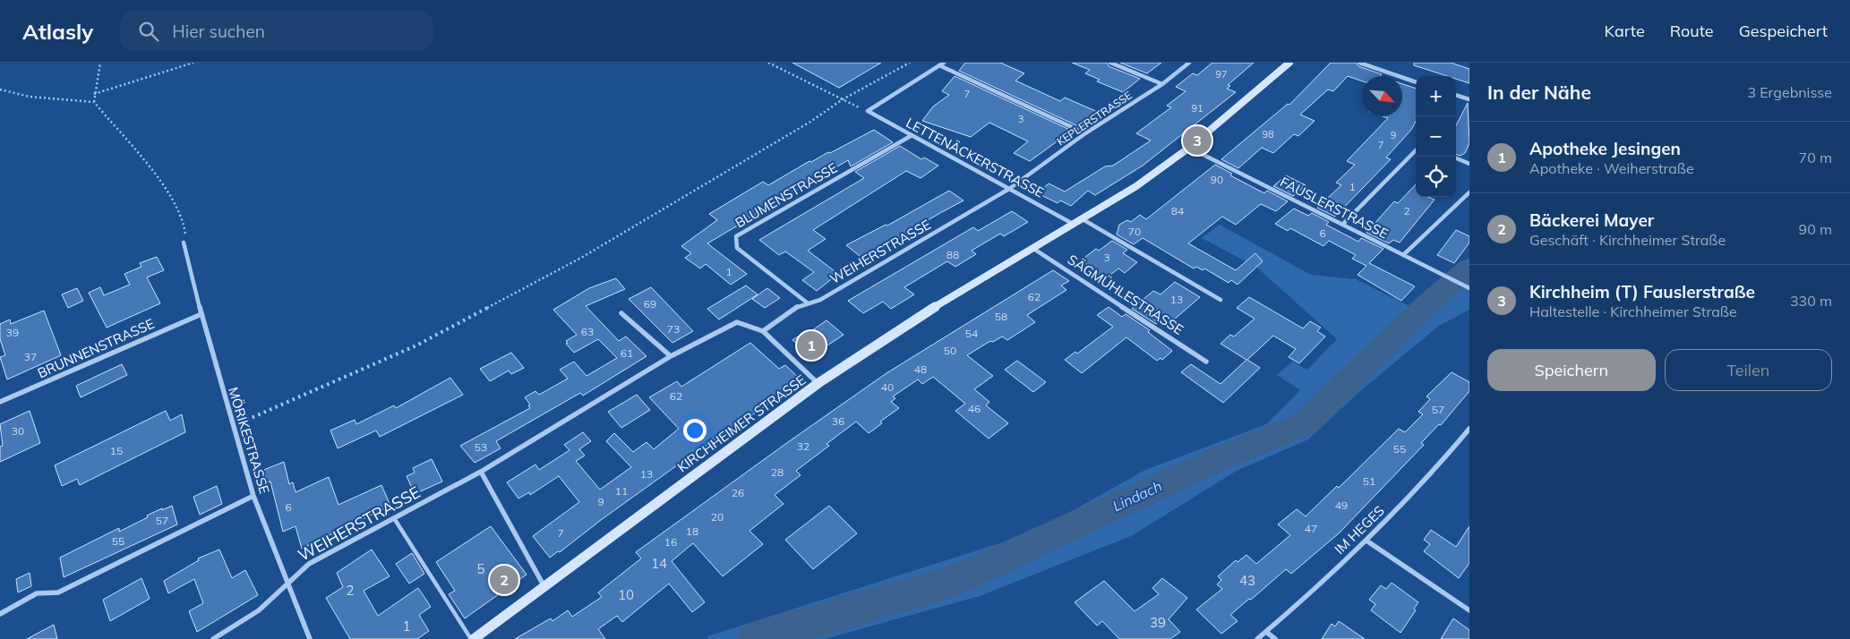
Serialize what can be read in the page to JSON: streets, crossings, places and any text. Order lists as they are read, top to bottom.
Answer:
{
  "streets": {
    "main road": ["KIRCHHEIMER STRASSE"],
    "street": [
      "KEPLERSTRASSE",
      "LETTENÄCKERSTRASSE",
      "BLUMENSTRASSE",
      "FAUSLERSTRASSE",
      "WEIHERSTRASSE",
      "SÄGMÜHLESTRASSE",
      "BRUNNENSTRASSE",
      "MÖRIKESTRASSE",
      "IM HEGES"
    ]
  },
  "crossings": [
    ["KEPLERSTRASSE", "LETTENÄCKERSTRASSE"],
    ["KEPLERSTRASSE", "WEIHERSTRASSE"],
    ["LETTENÄCKERSTRASSE", "BLUMENSTRASSE"],
    ["LETTENÄCKERSTRASSE", "WEIHERSTRASSE"],
    ["LETTENÄCKERSTRASSE", "KIRCHHEIMER STRASSE"],
    ["BLUMENSTRASSE", "WEIHERSTRASSE"],
    ["FAUSLERSTRASSE", "KIRCHHEIMER STRASSE"],
    ["WEIHERSTRASSE", "KIRCHHEIMER STRASSE"],
    ["WEIHERSTRASSE", "MÖRIKESTRASSE"],
    ["SÄGMÜHLESTRASSE", "KIRCHHEIMER STRASSE"],
    ["BRUNNENSTRASSE", "MÖRIKESTRASSE"]
  ],
  "water": ["Lindach"],
  "house_numbers": [
    "97",
    "7",
    "91",
    "3",
    "98",
    "9",
    "7",
    "90",
    "1",
    "84",
    "2",
    "70",
    "6",
    "88",
    "3",
    "1",
    "62",
    "13",
    "69",
    "58",
    "73",
    "63",
    "39",
    "54",
    "50",
    "61",
    "37",
    "48",
    "40",
    "62",
    "46",
    "57",
    "36",
    "30",
    "32",
    "53",
    "55",
    "15",
    "28",
    "13",
    "51",
    "11",
    "26",
    "9",
    "49",
    "6",
    "20",
    "57",
    "47",
    "18",
    "7",
    "55",
    "16",
    "14",
    "5",
    "43",
    "2",
    "10",
    "39",
    "1"
  ],
  "north": "bottom right",
  "page": {
    "header": "Atlasly",
    "search": "Hier suchen",
    "nav": ["Karte", "Route", "Gespeichert"],
    "heading": ["In der Nähe", "3 Ergebnisse"],
    "map_buttons": ["+", "−"],
    "list": [
      {
        "mark": "1",
        "name": "Apotheke Jesingen",
        "note": "Apotheke · Weiherstraße",
        "value": "70 m"
      },
      {
        "mark": "2",
        "name": "Bäckerei Mayer",
        "note": "Geschäft · Kirchheimer Straße",
        "value": "90 m"
      },
      {
        "mark": "3",
        "name": "Kirchheim (T) Fauslerstraße",
        "note": "Haltestelle · Kirchheimer Straße",
        "value": "330 m"
      }
    ],
    "pins": ["3", "1", "2"],
    "buttons": ["Speichern", "Teilen"]
  }
}
